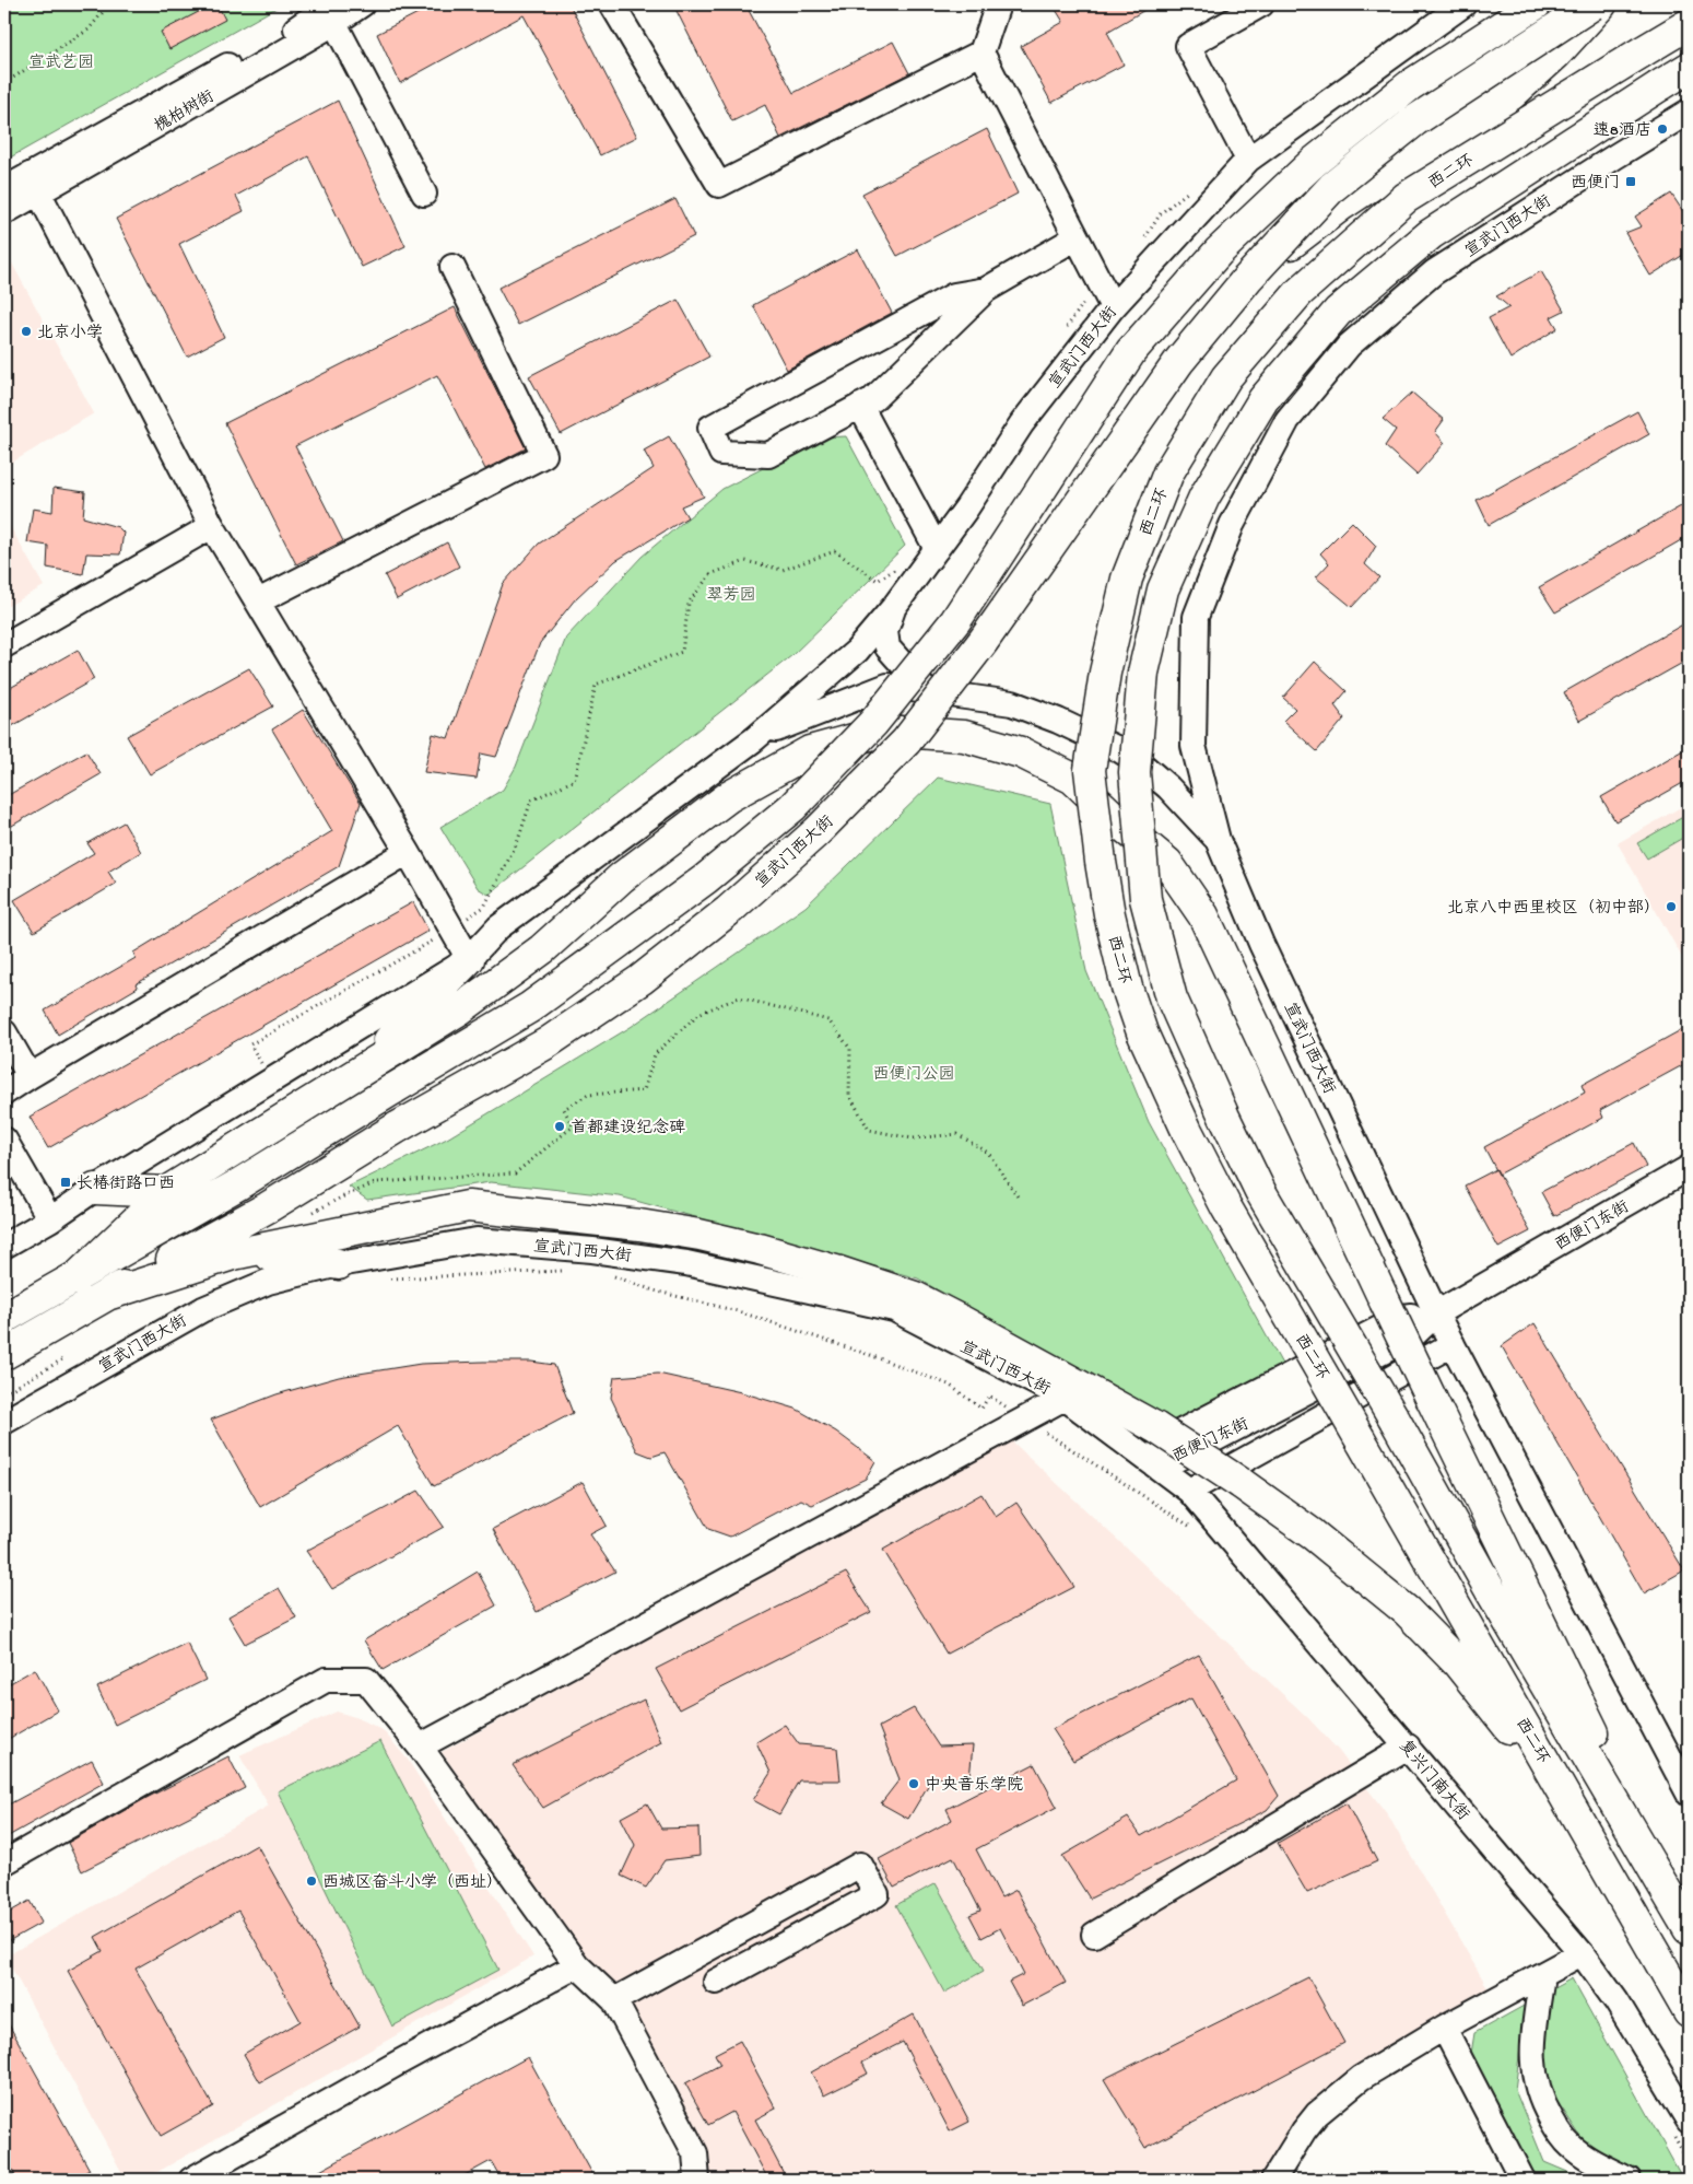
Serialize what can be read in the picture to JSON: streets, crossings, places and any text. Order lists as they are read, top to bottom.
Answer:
{
  "streets": {
    "highway": ["西二环", "宣武门西大街"],
    "street": ["槐柏树街", "西便门东街", "复兴门南大街"]
  },
  "crossings": [
    ["宣武门西大街", "西便门东街"],
    ["宣武门西大街", "复兴门南大街"],
    ["西便门东街", "复兴门南大街"]
  ],
  "parks": ["宣武艺园", "翠芳园", "西便门公园"],
  "places": {
    "other": [
      "速8酒店",
      "北京小学",
      "北京八中西里校区（初中部）",
      "首都建设纪念碑",
      "中央音乐学院",
      "西城区奋斗小学（西址）"
    ],
    "transit": ["西便门", "长椿街路口西"]
  }
}
